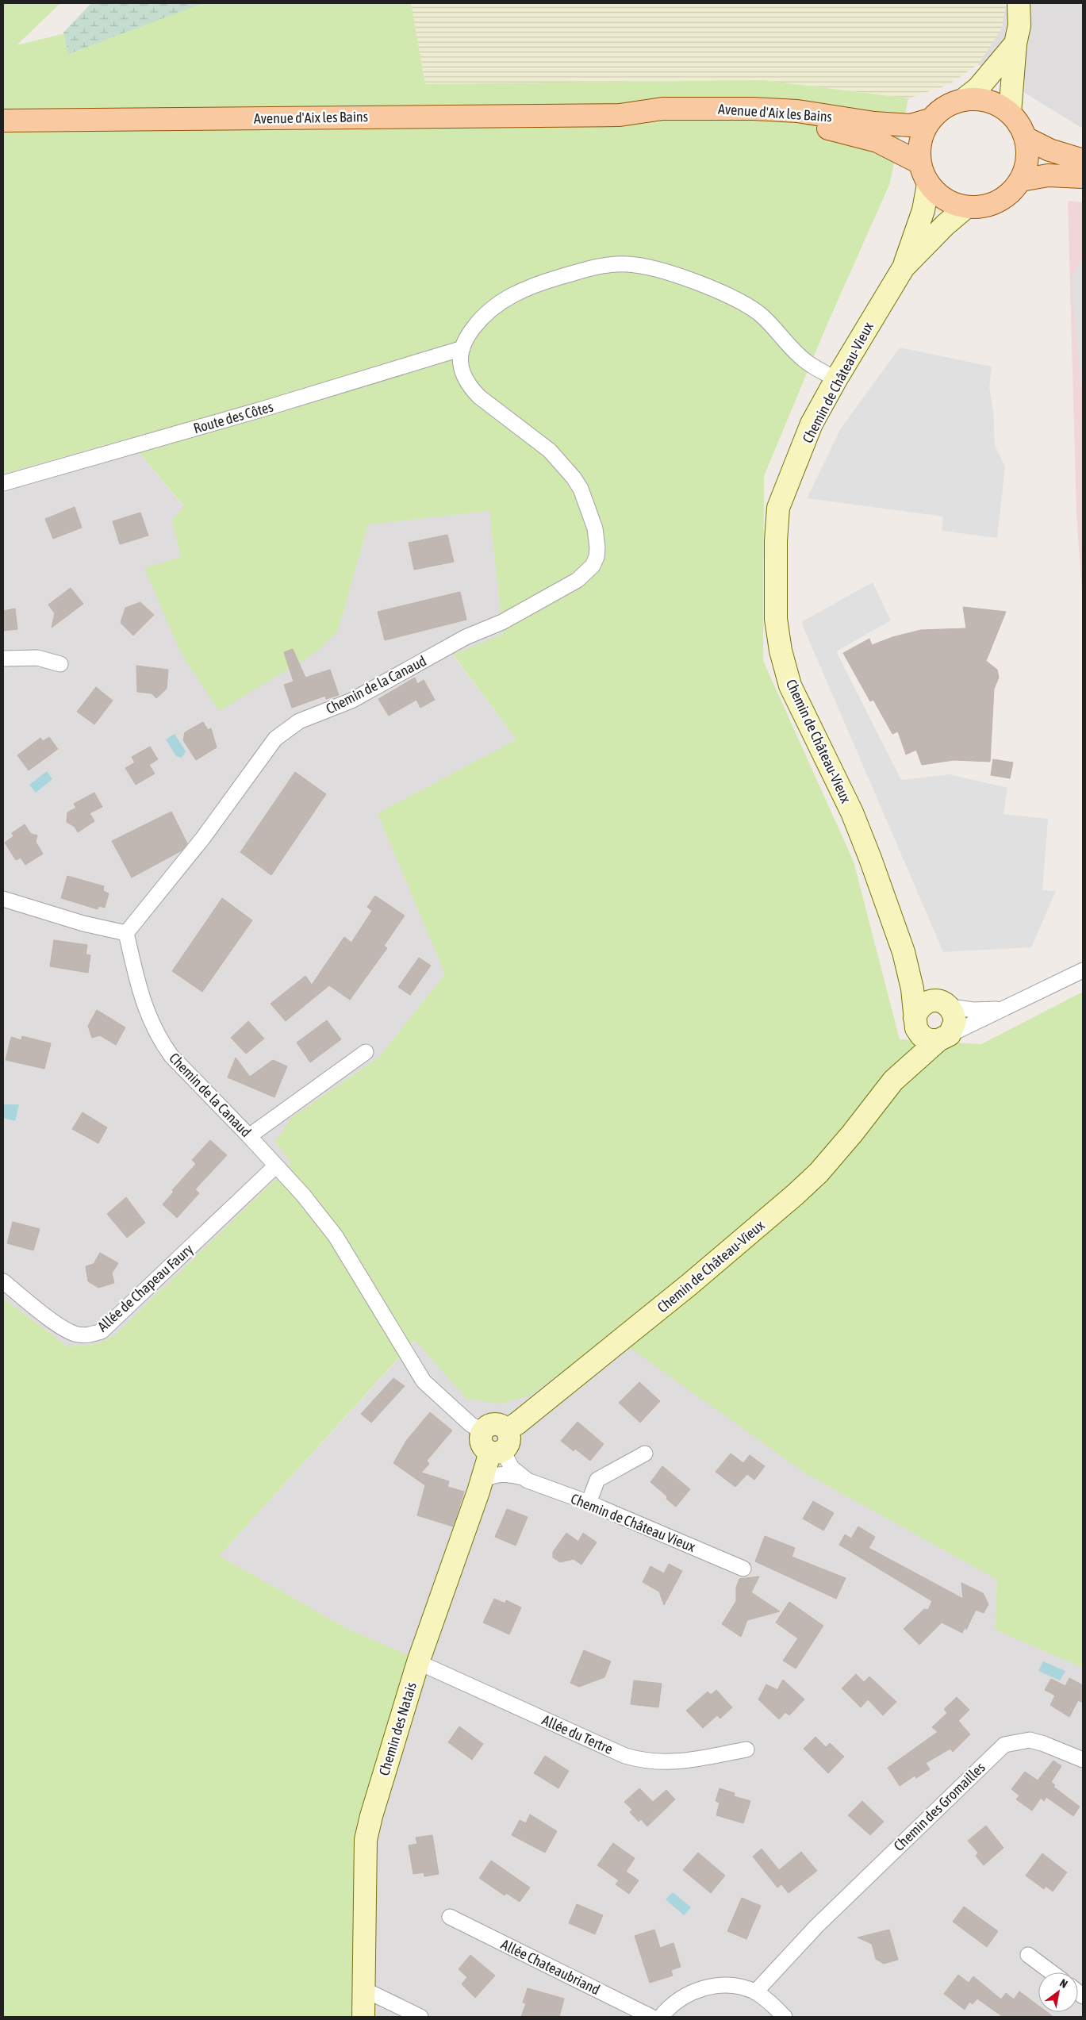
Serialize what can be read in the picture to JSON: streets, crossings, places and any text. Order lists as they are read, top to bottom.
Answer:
{
  "streets": {
    "main road": ["Avenue d'Aix les Bains"],
    "street": [
      "Chemin de Château-Vieux",
      "Route des Côtes",
      "Chemin de la Canaud",
      "Allée de Chapeau Faury",
      "Chemin de Château Vieux",
      "Chemin des Natais",
      "Allée du Tertre",
      "Chemin des Gromailles",
      "Allée Chateaubriand"
    ]
  },
  "crossings": [
    ["Avenue d'Aix les Bains", "Chemin de Château-Vieux"],
    ["Chemin de Château-Vieux", "Chemin de la Canaud"],
    ["Chemin de Château-Vieux", "Chemin de Château Vieux"],
    ["Chemin de Château-Vieux", "Chemin des Natais"],
    ["Route des Côtes", "Chemin de la Canaud"],
    ["Chemin de la Canaud", "Allée de Chapeau Faury"],
    ["Chemin de Château Vieux", "Chemin des Natais"],
    ["Chemin des Natais", "Allée du Tertre"]
  ],
  "north": "top right"
}
